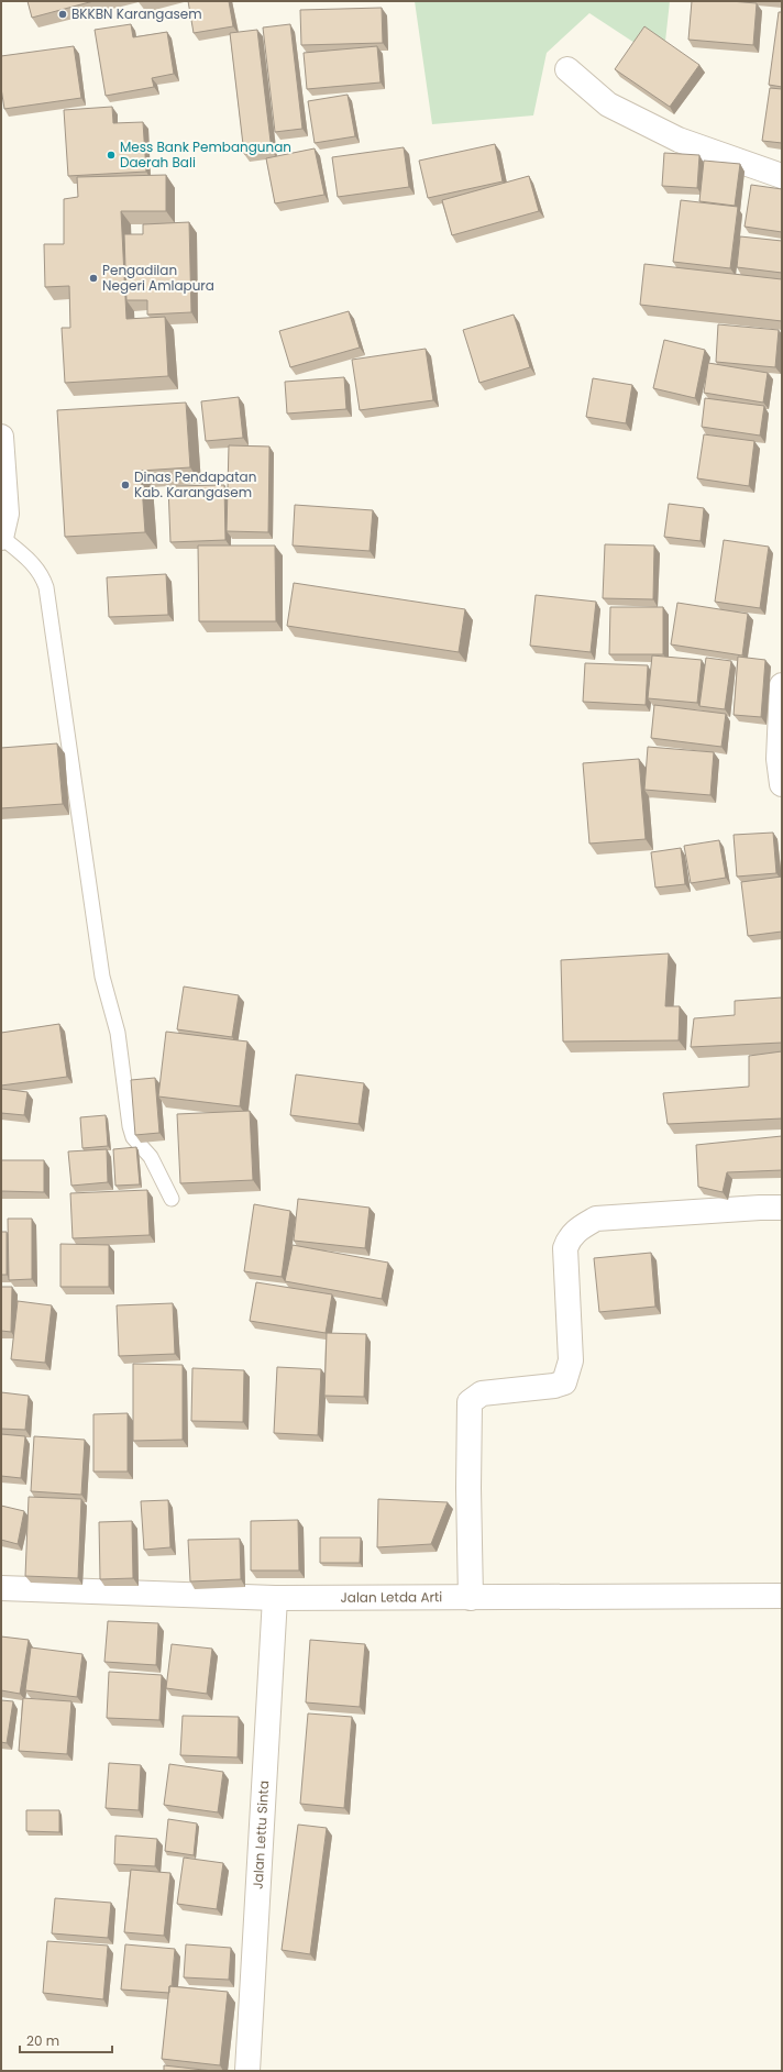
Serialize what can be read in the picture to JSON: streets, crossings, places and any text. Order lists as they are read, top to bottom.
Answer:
{
  "streets": {
    "street": ["Jalan Letda Arti", "Jalan Lettu Sinta"]
  },
  "crossings": [
    ["Jalan Letda Arti", "Jalan Lettu Sinta"]
  ],
  "places": [
    "BKKBN Karangasem",
    "Mess Bank Pembangunan Daerah Bali",
    "Pengadilan Negeri Amlapura",
    "Dinas Pendapatan Kab. Karangasem"
  ],
  "scale_bar": "20 m"
}
